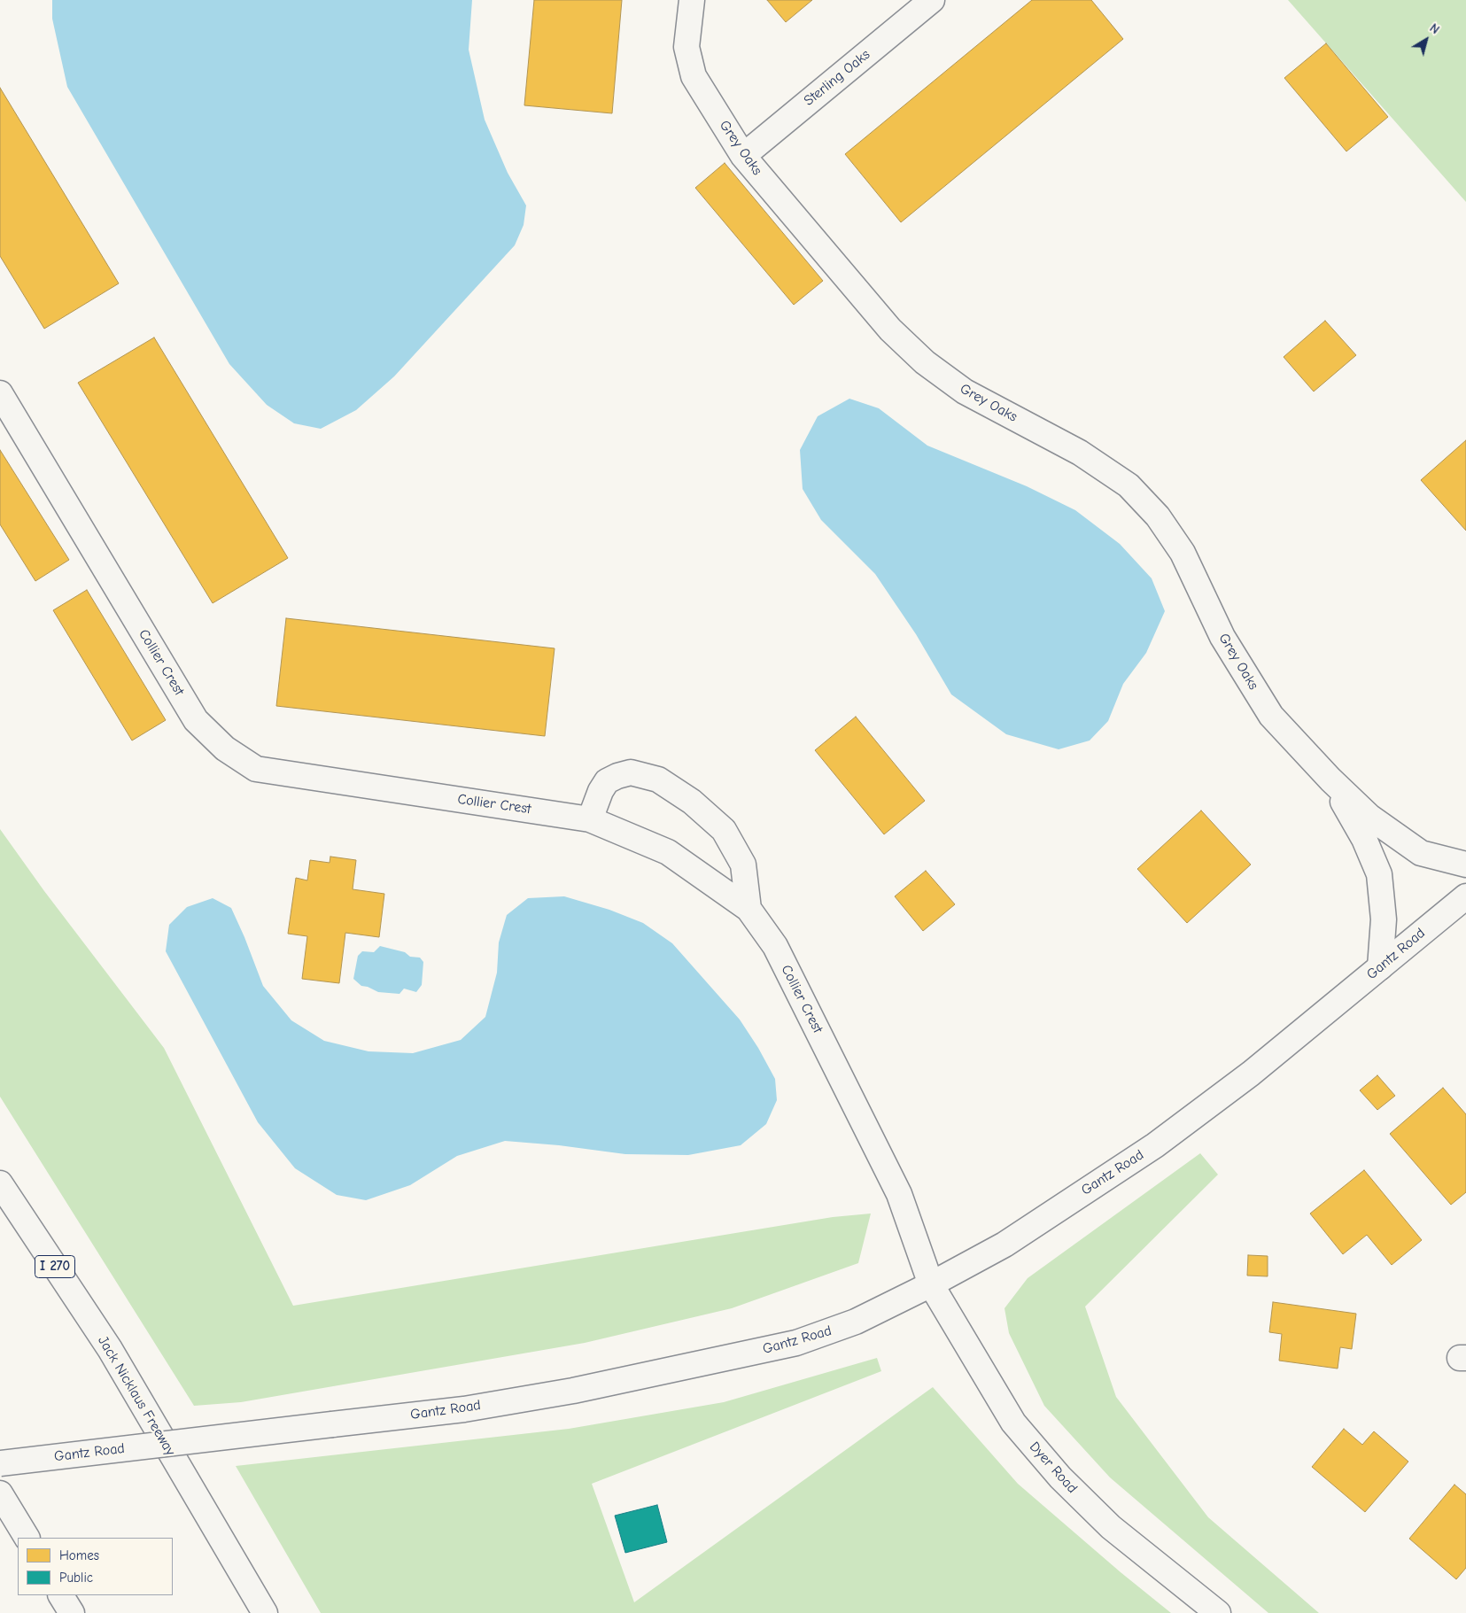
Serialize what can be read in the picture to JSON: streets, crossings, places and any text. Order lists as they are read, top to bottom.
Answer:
{
  "streets": {
    "main road": [
      "Sterling Oaks",
      "Grey Oaks",
      "Collier Crest",
      "Gantz Road",
      "I 270",
      "Jack Nicklaus Freeway",
      "Dyer Road"
    ]
  },
  "crossings": [
    ["Sterling Oaks", "Grey Oaks"],
    ["Grey Oaks", "Gantz Road"],
    ["Collier Crest", "Gantz Road"],
    ["Collier Crest", "Dyer Road"],
    ["Gantz Road", "Dyer Road"]
  ],
  "legend": ["Homes", "Public"],
  "north": "top right"
}
